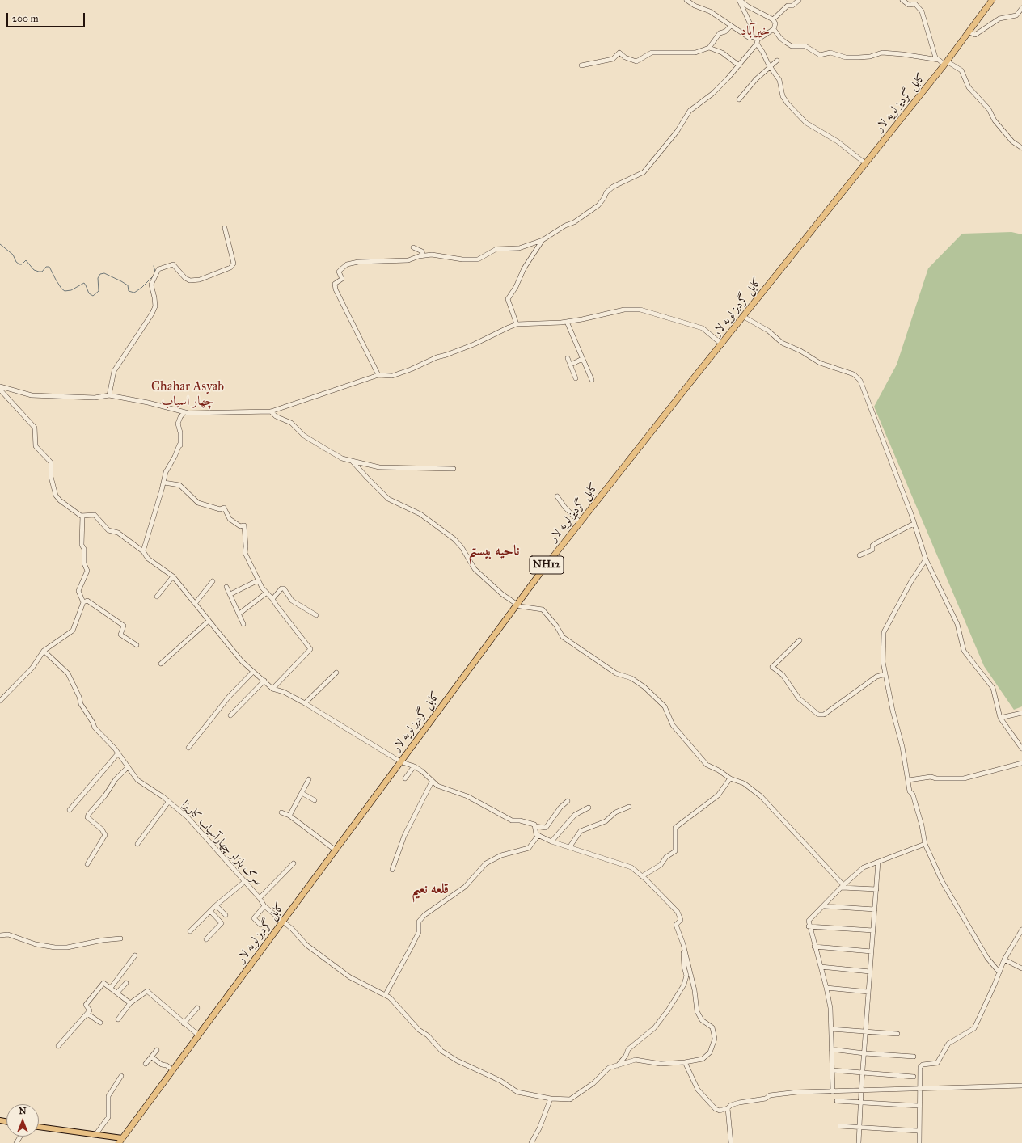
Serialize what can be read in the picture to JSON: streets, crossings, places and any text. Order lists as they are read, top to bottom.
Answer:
{
  "streets": {
    "highway": ["کابل گردیز لویه لار", "NH12"],
    "street": ["سرک بازار چهارآسیاب کاریزا"]
  },
  "crossings": [
    ["کابل گردیز لویه لار", "سرک بازار چهارآسیاب کاریزا"]
  ],
  "districts": [
    "خیرآباد",
    "Chahar Asyab چهار اسیاب",
    "ناحیه بیستم",
    "قلعه نعيم"
  ],
  "scale_bar": "200 m",
  "north": "top"
}
